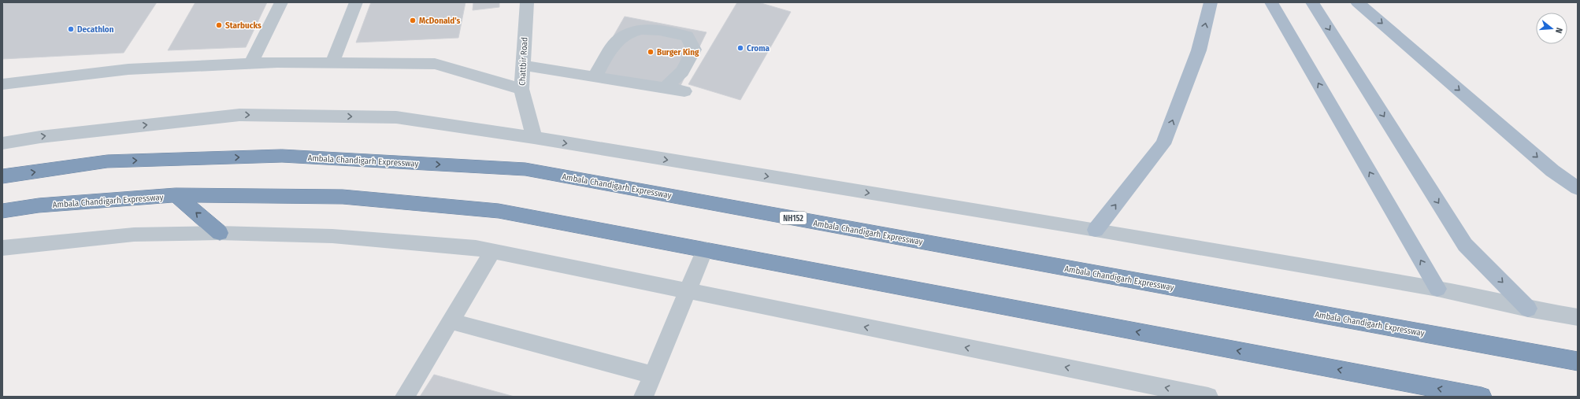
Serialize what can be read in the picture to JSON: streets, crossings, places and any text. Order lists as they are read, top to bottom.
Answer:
{
  "streets": {
    "highway": ["Ambala Chandigarh Expressway", "NH152"],
    "street": ["Chattbir Road"]
  },
  "places": [
    "McDonald's",
    "Starbucks",
    "Decathlon",
    "Croma",
    "Burger King"
  ],
  "north": "right"
}
